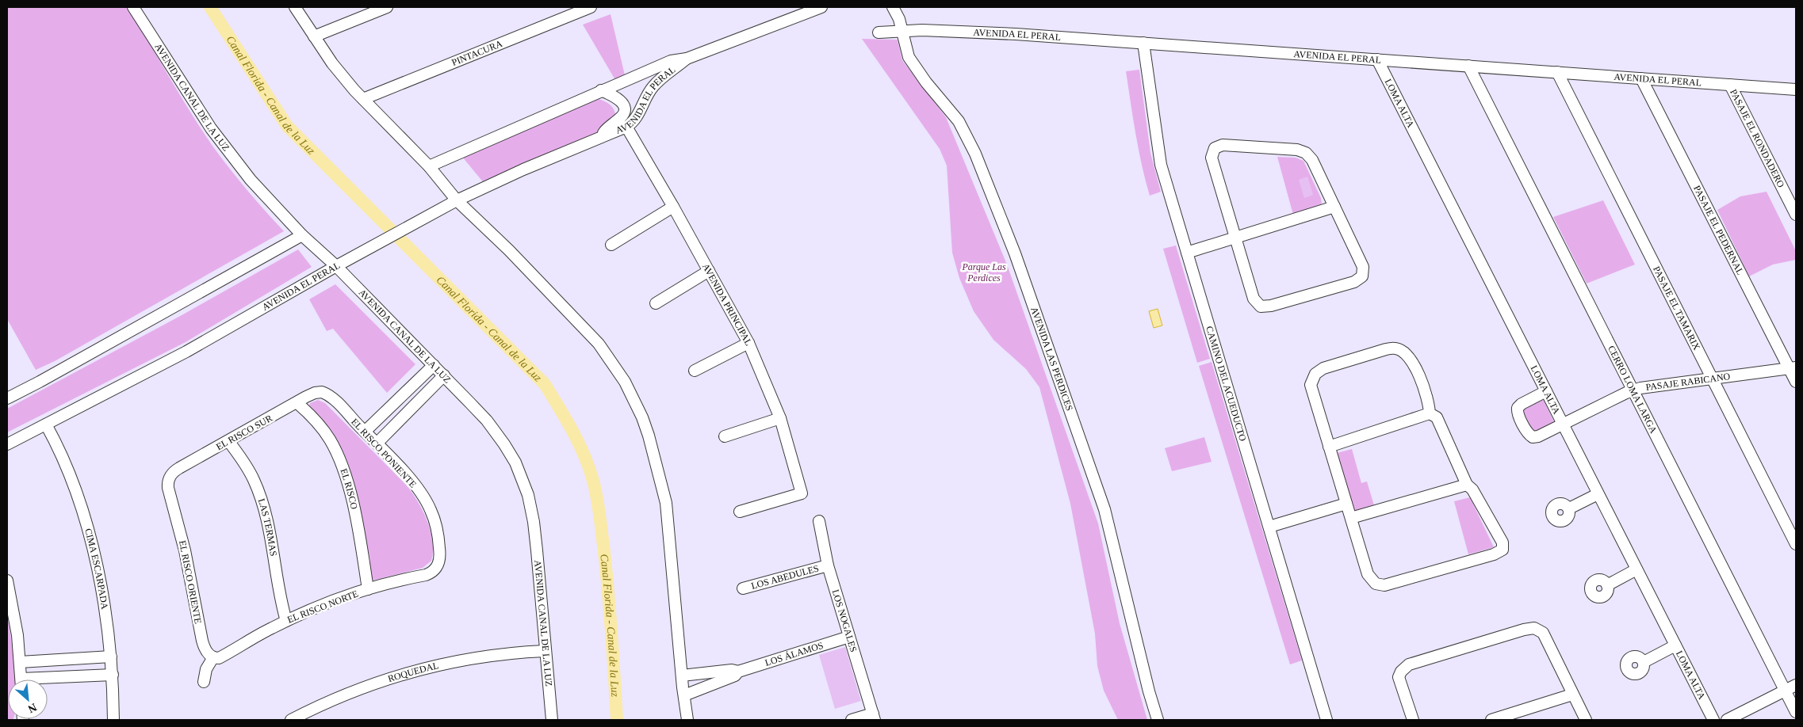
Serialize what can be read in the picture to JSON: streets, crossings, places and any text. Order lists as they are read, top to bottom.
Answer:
{
  "streets": {
    "street": [
      "AVENIDA EL PERAL",
      "PINTACURA",
      "AVENIDA CANAL DE LA LUZ",
      "LOMA ALTA",
      "PASAJE EL RONDADERO",
      "PASAJE EL PEDERNAL",
      "AVENIDA PRINCIPAL",
      "PASAJE EL TAMARIX",
      "AVENIDA LAS PERDICES",
      "PASAJE RABICANO",
      "CAMINO DEL ACUEDUCTO",
      "CERRO LOMA LARGA",
      "EL RISCO SUR",
      "EL RISCO PONIENTE",
      "EL RISCO",
      "LAS TERMAS",
      "CIMA ESCARPADA",
      "LOS ABEDULES",
      "EL RISCO ORIENTE",
      "EL RISCO NORTE",
      "LOS NOGALES",
      "LOS ÁLAMOS",
      "ROQUEDAL"
    ]
  },
  "crossings": [
    ["AVENIDA EL PERAL", "AVENIDA CANAL DE LA LUZ"],
    ["AVENIDA EL PERAL", "LOMA ALTA"],
    ["AVENIDA EL PERAL", "PASAJE EL RONDADERO"],
    ["AVENIDA EL PERAL", "PASAJE EL PEDERNAL"],
    ["AVENIDA EL PERAL", "AVENIDA PRINCIPAL"],
    ["AVENIDA EL PERAL", "PASAJE EL TAMARIX"],
    ["AVENIDA EL PERAL", "AVENIDA LAS PERDICES"],
    ["AVENIDA EL PERAL", "CAMINO DEL ACUEDUCTO"],
    ["AVENIDA EL PERAL", "CERRO LOMA LARGA"],
    ["AVENIDA EL PERAL", "CIMA ESCARPADA"],
    ["AVENIDA CANAL DE LA LUZ", "ROQUEDAL"],
    ["LOMA ALTA", "PASAJE RABICANO"],
    ["PASAJE EL PEDERNAL", "PASAJE RABICANO"],
    ["PASAJE EL TAMARIX", "PASAJE RABICANO"],
    ["PASAJE RABICANO", "CERRO LOMA LARGA"],
    ["EL RISCO SUR", "EL RISCO PONIENTE"],
    ["EL RISCO SUR", "EL RISCO"],
    ["EL RISCO SUR", "LAS TERMAS"],
    ["EL RISCO SUR", "EL RISCO ORIENTE"],
    ["EL RISCO PONIENTE", "EL RISCO NORTE"],
    ["EL RISCO", "EL RISCO NORTE"],
    ["LAS TERMAS", "EL RISCO NORTE"],
    ["LOS ABEDULES", "LOS NOGALES"],
    ["EL RISCO ORIENTE", "EL RISCO NORTE"],
    ["LOS NOGALES", "LOS ÁLAMOS"]
  ],
  "water": ["Canal Florida - Canal de la Luz"],
  "parks": ["Parque Las Perdices"],
  "north": "bottom right"
}
